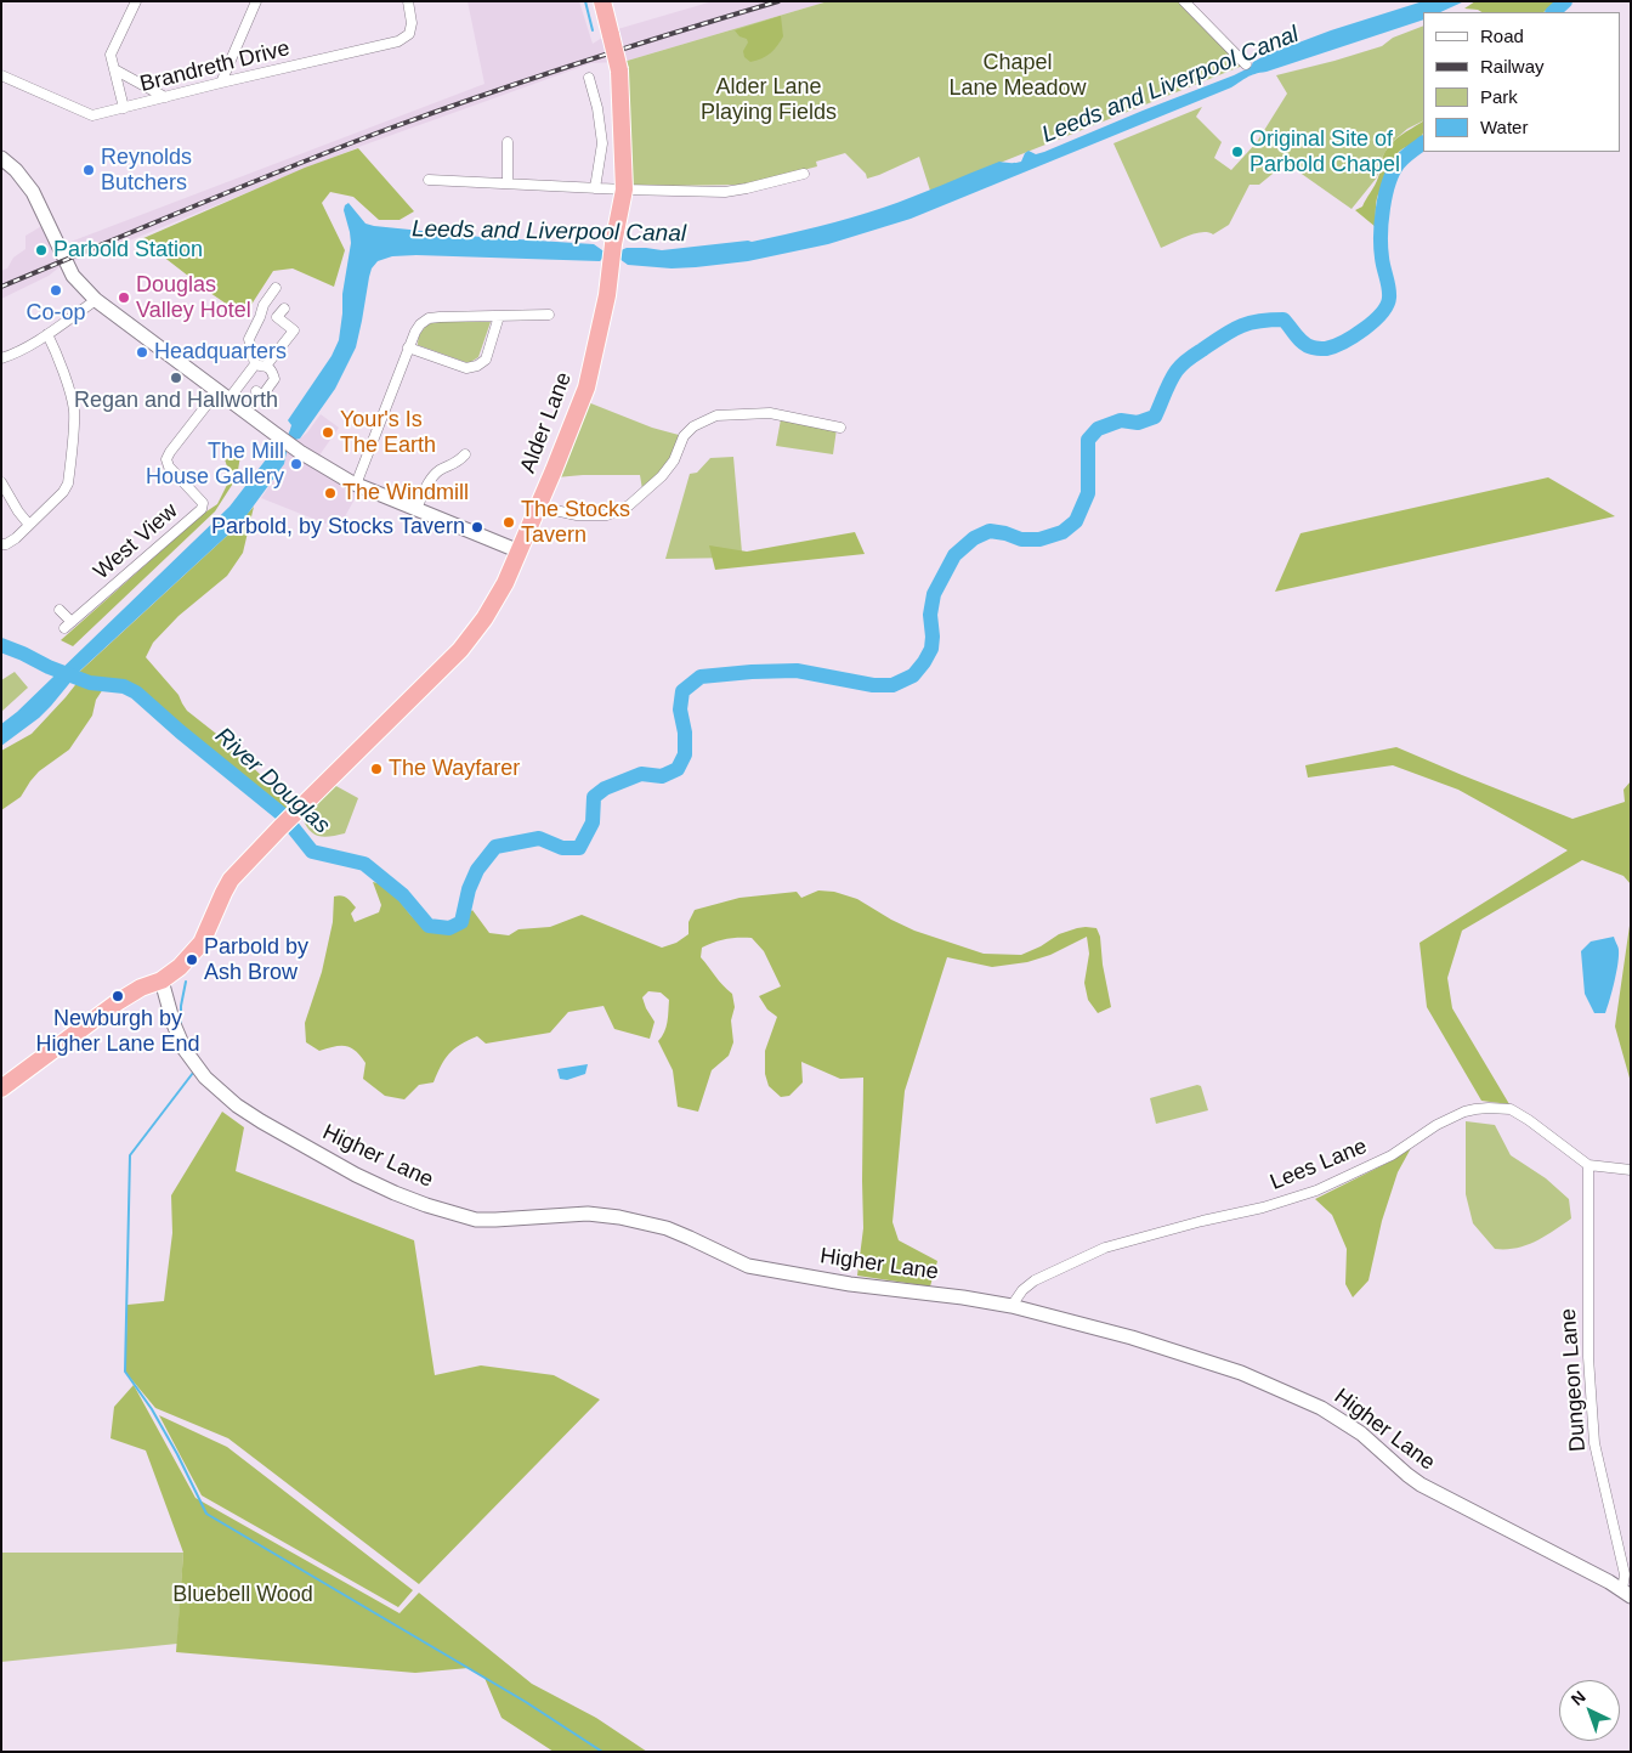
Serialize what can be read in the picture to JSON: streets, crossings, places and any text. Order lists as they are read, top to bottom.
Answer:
{
  "streets": {
    "highway": ["Alder Lane"],
    "street": [
      "Brandreth Drive",
      "West View",
      "Higher Lane",
      "Lees Lane",
      "Dungeon Lane"
    ]
  },
  "crossings": [
    ["Alder Lane", "Higher Lane"],
    ["Higher Lane", "Lees Lane"],
    ["Higher Lane", "Dungeon Lane"],
    ["Lees Lane", "Dungeon Lane"]
  ],
  "water": ["Leeds and Liverpool Canal", "River Douglas"],
  "parks": ["Chapel Lane Meadow", "Alder Lane Playing Fields", "Bluebell Wood"],
  "places": [
    "Original Site of Parbold Chapel",
    "Reynolds Butchers",
    "Parbold Station",
    "Co-op",
    "Douglas Valley Hotel",
    "Headquarters",
    "Regan and Hallworth",
    "Your's Is The Earth",
    "The Mill House Gallery",
    "The Windmill",
    "The Stocks Tavern",
    "Parbold, by Stocks Tavern",
    "The Wayfarer",
    "Parbold by Ash Brow",
    "Newburgh by Higher Lane End"
  ],
  "legend": [
    "Road",
    "Railway",
    "Park",
    "Water"
  ],
  "north": "top left"
}
